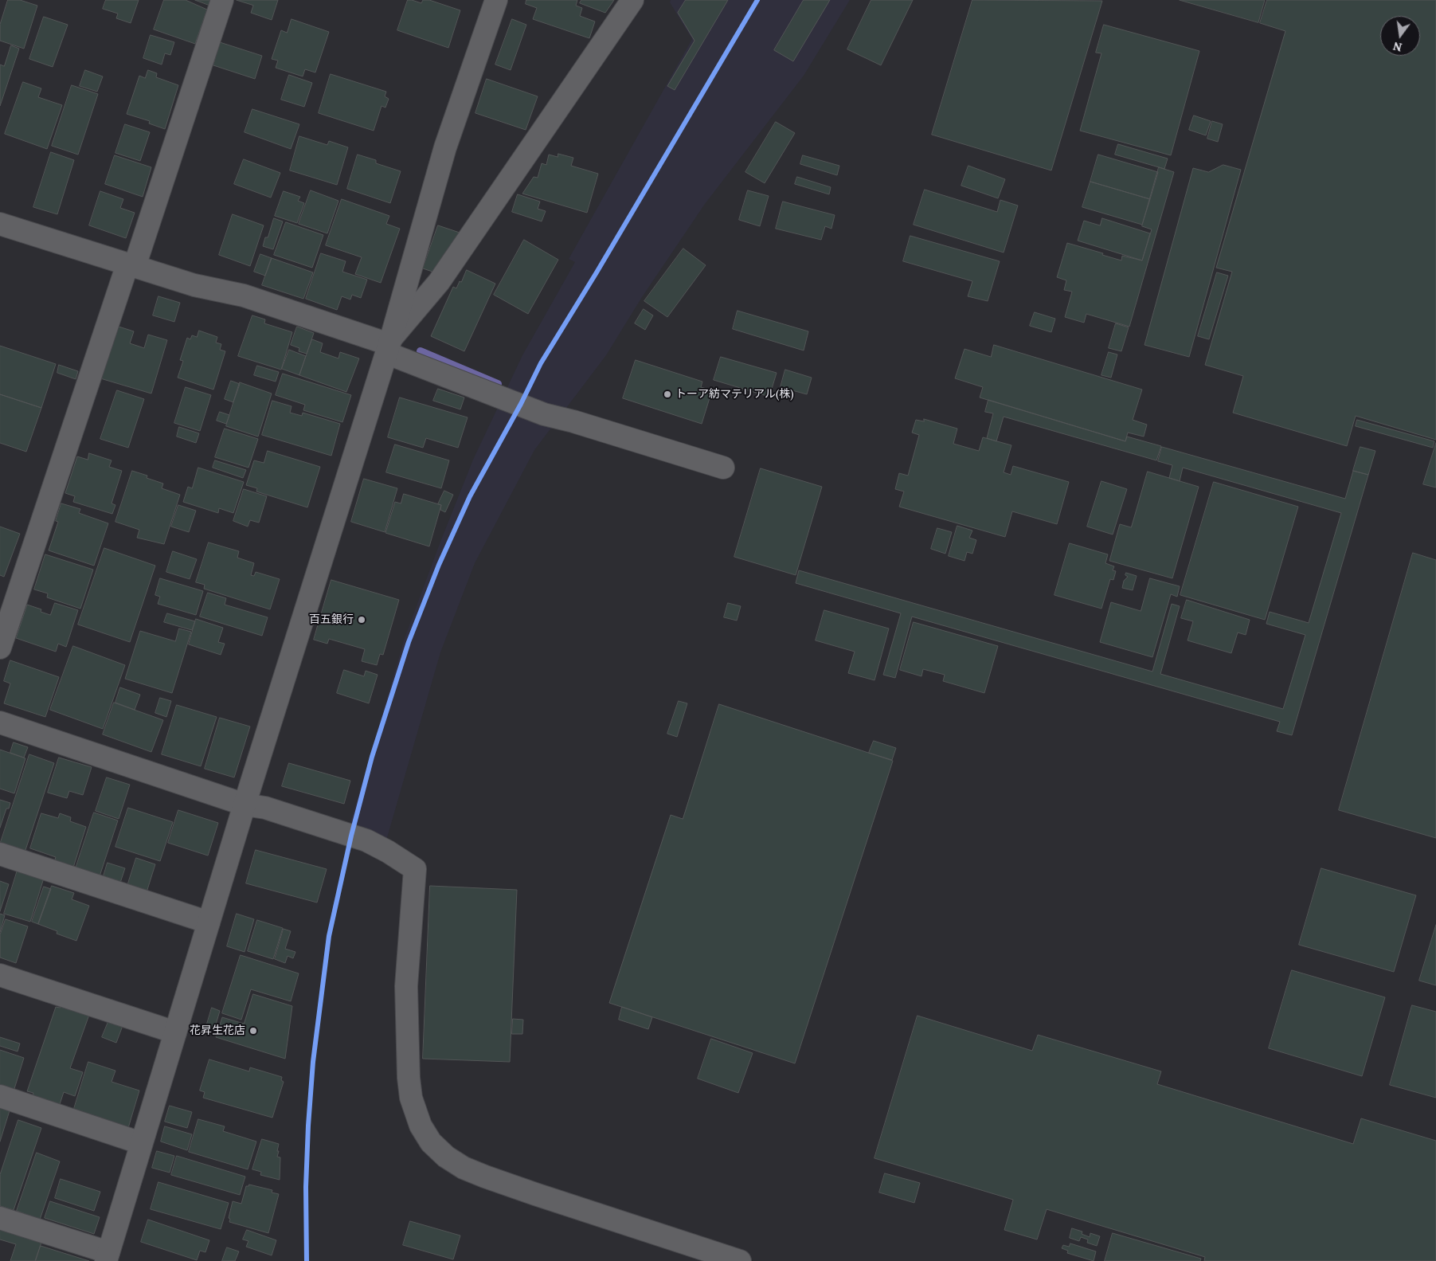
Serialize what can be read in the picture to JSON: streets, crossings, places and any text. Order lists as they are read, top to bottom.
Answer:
{
  "places": ["トーア紡マテリアル(株)", "百五銀行", "花昇生花店"],
  "north": "bottom"
}
